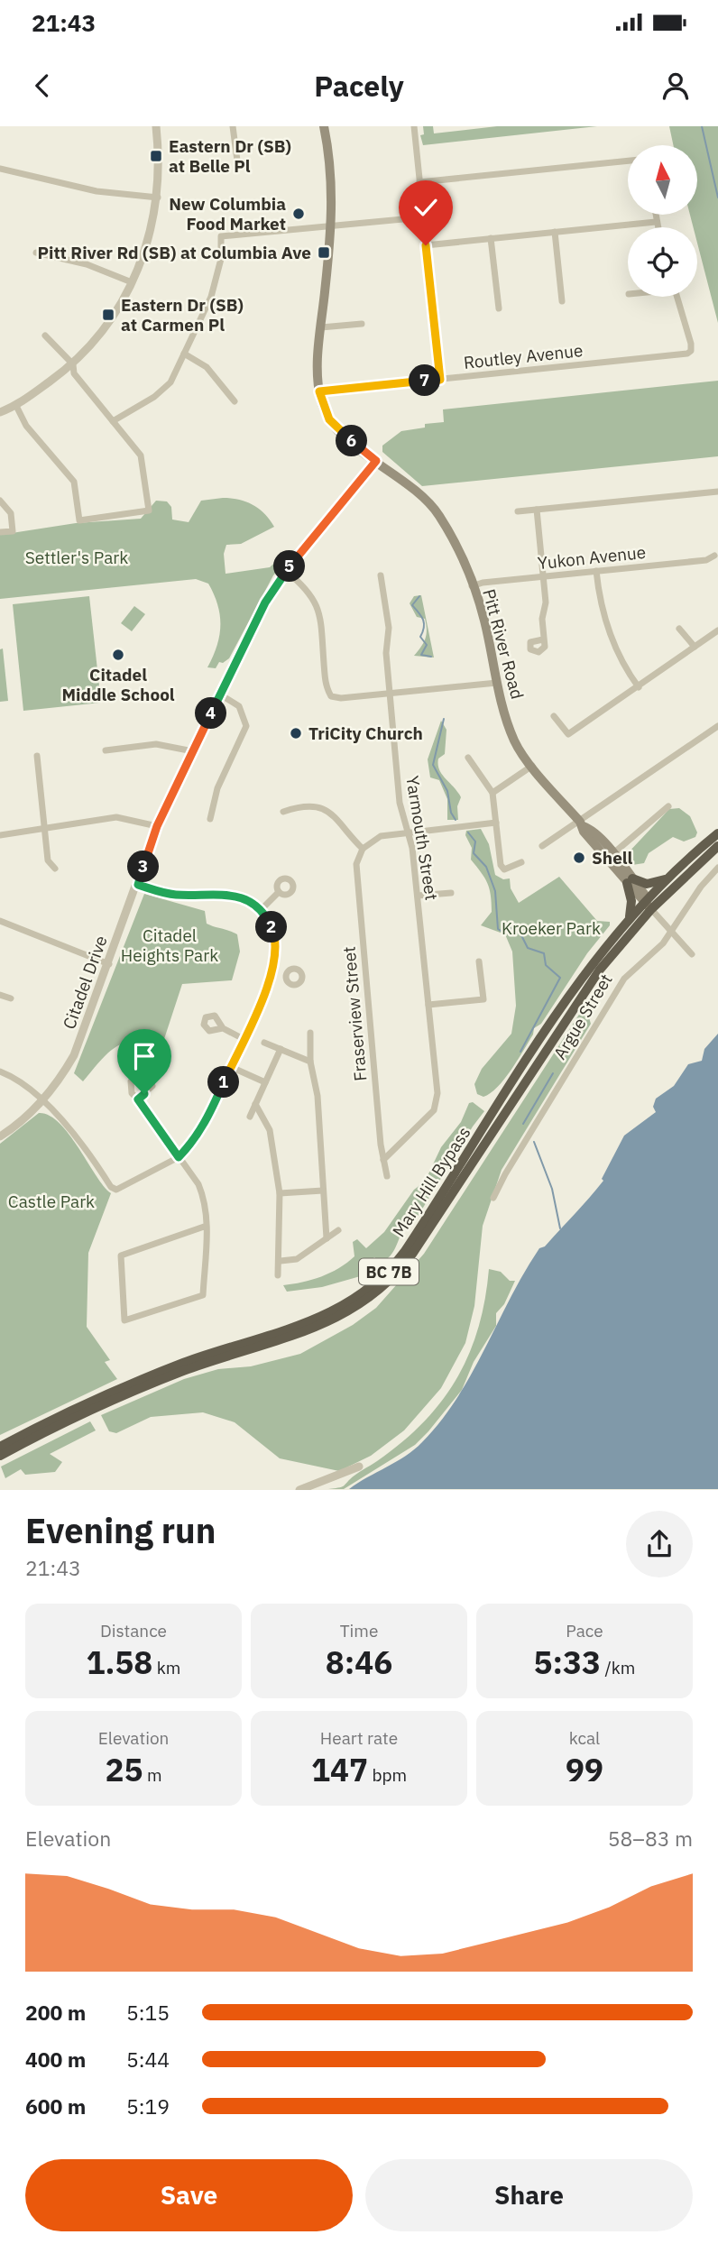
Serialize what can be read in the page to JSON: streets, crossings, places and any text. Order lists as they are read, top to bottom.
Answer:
{
  "streets": {
    "highway": ["Mary Hill Bypass", "BC 7B"],
    "main road": ["Pitt River Road"],
    "street": [
      "Routley Avenue",
      "Yukon Avenue",
      "Yarmouth Street",
      "Citadel Drive",
      "Fraserview Street",
      "Argue Street"
    ]
  },
  "crossings": [
    ["Routley Avenue", "Pitt River Road"],
    ["Yukon Avenue", "Pitt River Road"],
    ["Pitt River Road", "Citadel Drive"],
    ["Pitt River Road", "Argue Street"],
    ["Pitt River Road", "Mary Hill Bypass"],
    ["Yarmouth Street", "Fraserview Street"]
  ],
  "parks": [
    "Settler's Park",
    "Kroeker Park",
    "Citadel Heights Park",
    "Castle Park"
  ],
  "places": {
    "transit": ["Eastern Dr (SB) at Belle Pl", "Pitt River Rd (SB) at Columbia Ave", "Eastern Dr (SB) at Carmen Pl"],
    "other": [
      "New Columbia Food Market",
      "Citadel Middle School",
      "TriCity Church",
      "Shell"
    ]
  },
  "north": "top",
  "page": {
    "status": "21:43",
    "header": "Pacely",
    "pins": [
      "7",
      "6",
      "5",
      "4",
      "3",
      "2",
      "1"
    ],
    "heading": ["Evening run", "21:43"],
    "stats": [
      ["Distance", "1.58 km"],
      ["Time", "8:46"],
      ["Pace", "5:33 /km"],
      ["Elevation", "25 m"],
      ["Heart rate", "147 bpm"],
      ["kcal", "99"]
    ],
    "chart": ["Elevation", "58–83 m"],
    "list": [
      {
        "name": "200 m",
        "note": "5:15"
      },
      {
        "name": "400 m",
        "note": "5:44"
      },
      {
        "name": "600 m",
        "note": "5:19"
      }
    ],
    "buttons": ["Save", "Share"]
  }
}
